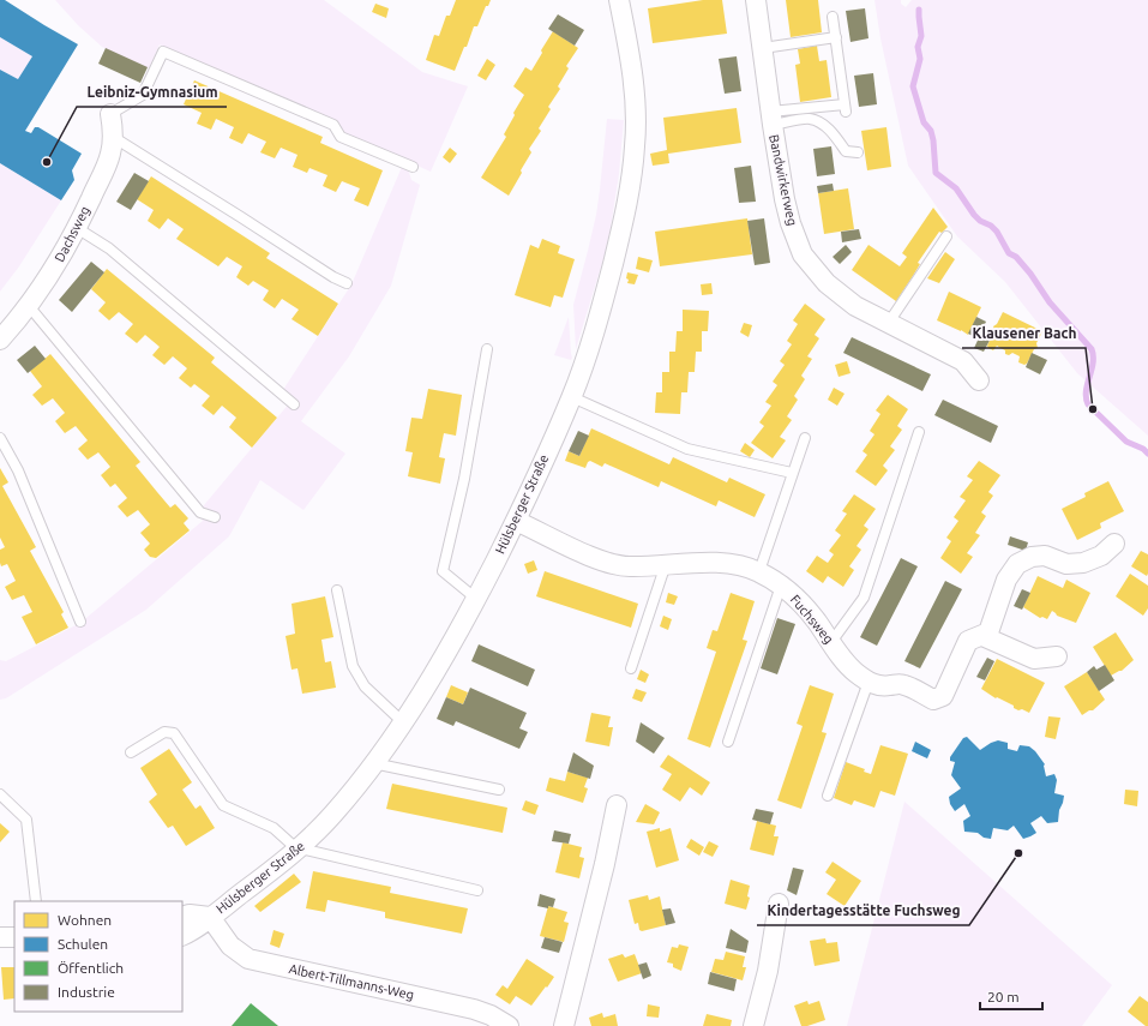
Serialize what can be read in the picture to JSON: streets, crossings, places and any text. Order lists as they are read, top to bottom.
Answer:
{
  "streets": {
    "street": [
      "Bandwirkerweg",
      "Dachsweg",
      "Hülsberger Straße",
      "Fuchsweg",
      "Albert-Tillmanns-Weg"
    ]
  },
  "crossings": [
    ["Hülsberger Straße", "Fuchsweg"],
    ["Hülsberger Straße", "Albert-Tillmanns-Weg"]
  ],
  "places": ["Leibniz-Gymnasium", "Klausener Bach", "Kindertagesstätte Fuchsweg"],
  "legend": [
    "Wohnen",
    "Schulen",
    "Öffentlich",
    "Industrie"
  ],
  "scale_bar": "20 m"
}
